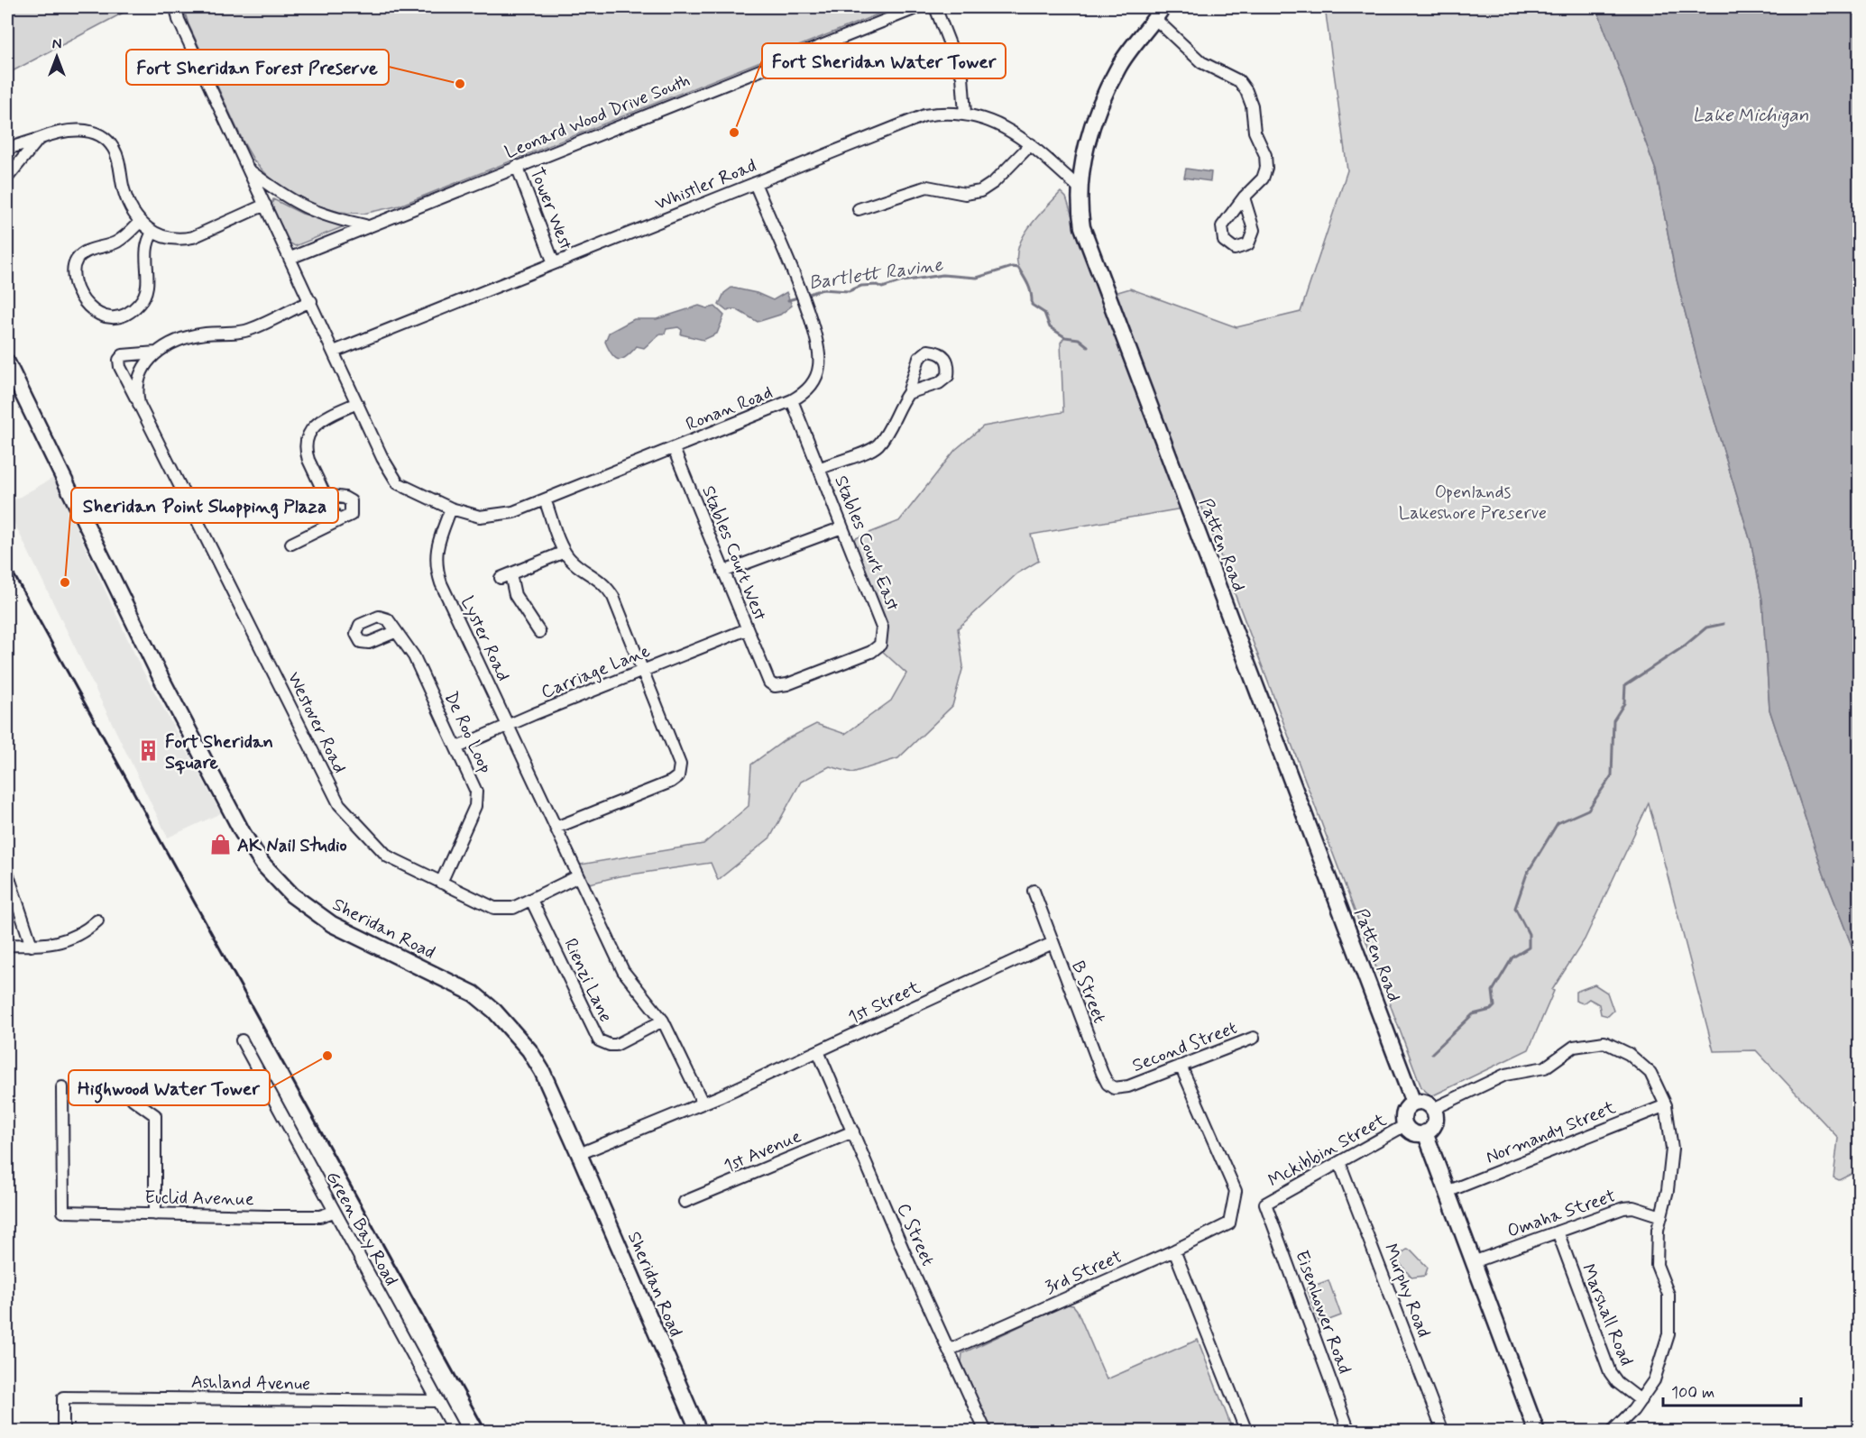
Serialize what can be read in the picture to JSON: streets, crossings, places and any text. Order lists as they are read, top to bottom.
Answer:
{
  "streets": {
    "street": [
      "Leonard Wood Drive South",
      "Whistler Road",
      "Tower West",
      "Ronan Road",
      "Stables Court East",
      "Patten Road",
      "Stables Court West",
      "Lyster Road",
      "Carriage Lane",
      "Westover Road",
      "De Roo Loop",
      "Sheridan Road",
      "Rienzi Lane",
      "B Street",
      "1st Street",
      "Second Street",
      "Normandy Street",
      "Mckibbin Street",
      "1st Avenue",
      "Euclid Avenue",
      "Omaha Street",
      "Green Bay Road",
      "C Street",
      "3rd Street",
      "Murphy Road",
      "Eisenhower Road",
      "Marshall Road",
      "Ashland Avenue"
    ]
  },
  "crossings": [
    ["Leonard Wood Drive South", "Tower West"],
    ["Whistler Road", "Tower West"],
    ["Whistler Road", "Ronan Road"],
    ["Whistler Road", "Patten Road"],
    ["Ronan Road", "Stables Court East"],
    ["Ronan Road", "Stables Court West"],
    ["Ronan Road", "Lyster Road"],
    ["Stables Court East", "Stables Court West"],
    ["Patten Road", "Mckibbin Street"],
    ["Stables Court West", "Carriage Lane"],
    ["Lyster Road", "Carriage Lane"],
    ["Lyster Road", "Westover Road"],
    ["Lyster Road", "Rienzi Lane"],
    ["Lyster Road", "1st Street"],
    ["Carriage Lane", "De Roo Loop"],
    ["Westover Road", "De Roo Loop"],
    ["Westover Road", "Rienzi Lane"],
    ["Sheridan Road", "1st Street"],
    ["B Street", "1st Street"],
    ["B Street", "Second Street"],
    ["1st Street", "C Street"],
    ["Second Street", "3rd Street"],
    ["Mckibbin Street", "Murphy Road"],
    ["Mckibbin Street", "Eisenhower Road"],
    ["1st Avenue", "C Street"],
    ["Euclid Avenue", "Green Bay Road"],
    ["Omaha Street", "Marshall Road"],
    ["Green Bay Road", "Ashland Avenue"],
    ["C Street", "3rd Street"]
  ],
  "water": ["Lake Michigan", "Bartlett Ravine"],
  "parks": ["Openlands Lakeshore Preserve"],
  "places": {
    "other": [
      "Fort Sheridan Forest Preserve",
      "Fort Sheridan Water Tower",
      "Sheridan Point Shopping Plaza",
      "Highwood Water Tower"
    ],
    "building": ["Fort Sheridan Square"],
    "shop": ["AK Nail Studio"]
  },
  "scale_bar": "100 m",
  "north": "top"
}
